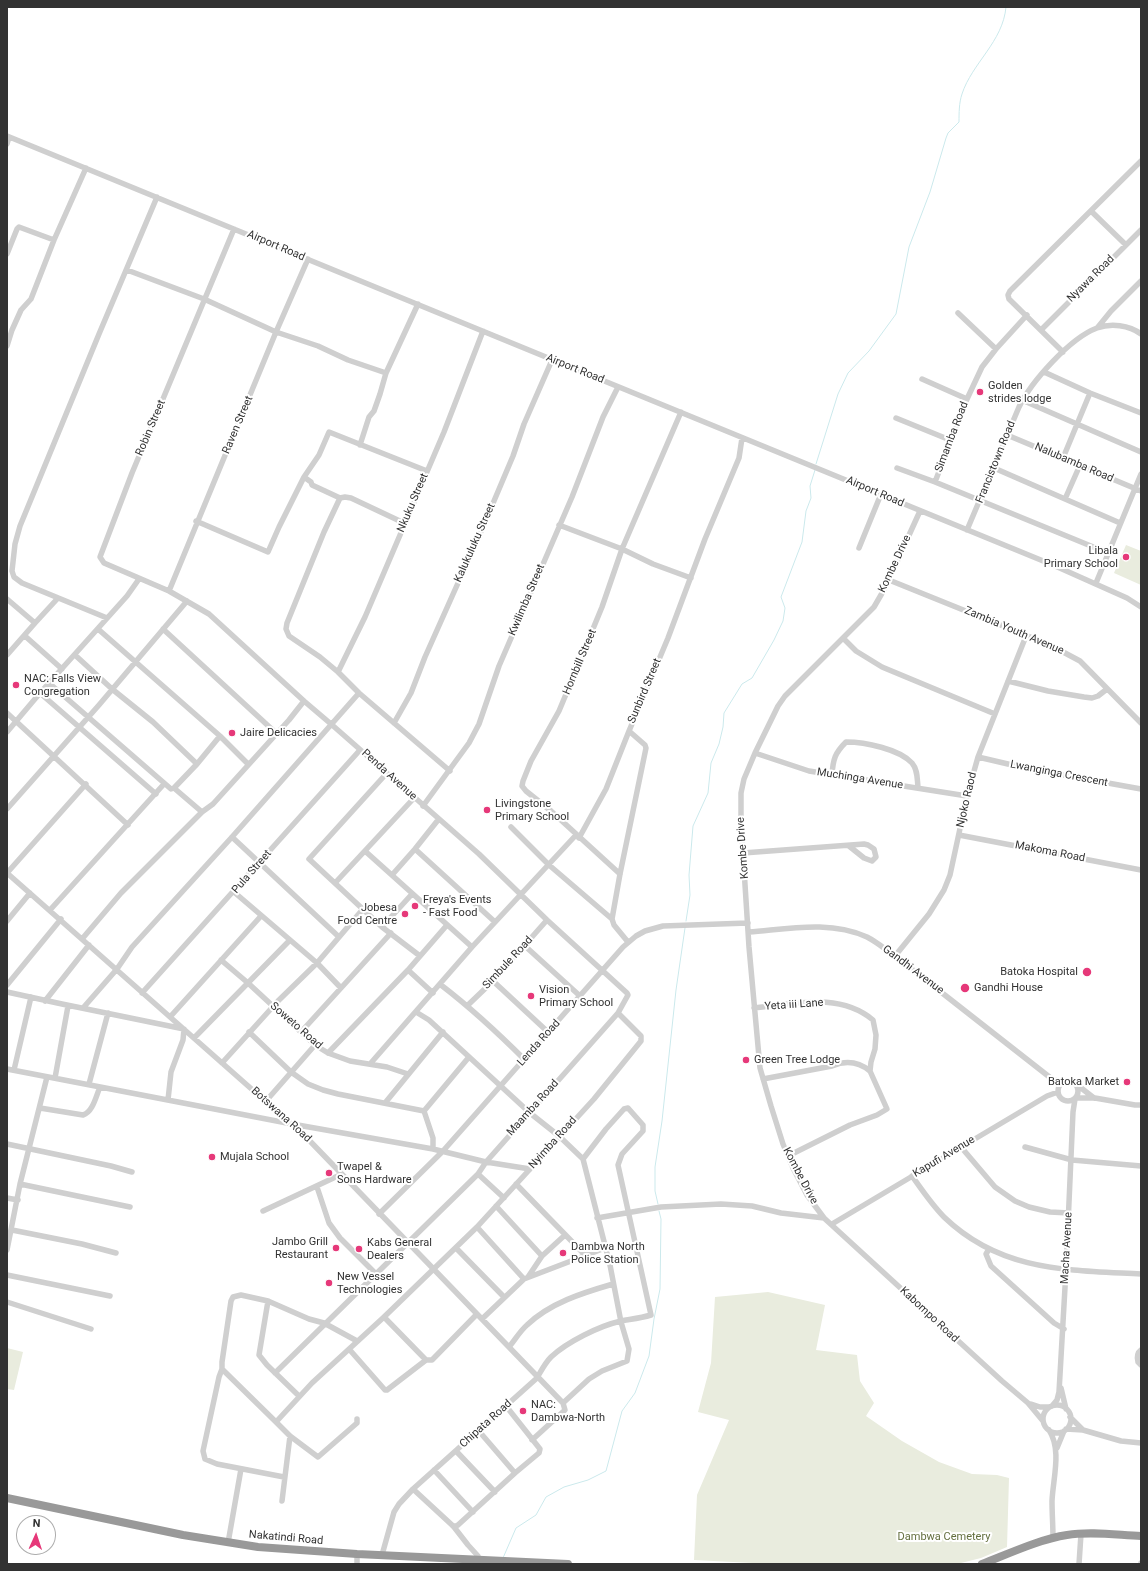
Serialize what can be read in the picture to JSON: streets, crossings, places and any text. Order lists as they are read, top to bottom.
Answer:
{
  "streets": {
    "highway": ["Nakatindi Road"],
    "street": [
      "Airport Road",
      "Nyawa Road",
      "Raven Street",
      "Robin Street",
      "Simamba Road",
      "Francistown Road",
      "Nalubamba Road",
      "Nkuku Street",
      "Kalukuluku Street",
      "Kombe Drive",
      "Kwilimba Street",
      "Zambia Youth Avenue",
      "Hornbill Street",
      "Sunbird Street",
      "Lwanginga Crescent",
      "Penda Avenue",
      "Muchinga Avenue",
      "Njoko Raod",
      "Makoma Road",
      "Pula Street",
      "Simbule Road",
      "Gandhi Avenue",
      "Yeta iii Lane",
      "Soweto Road",
      "Lenda Road",
      "Maamba Road",
      "Botswana Road",
      "Nyimba Road",
      "Kapufi Avenue",
      "Macha Avenue",
      "Kabompo Road",
      "Chipata Road"
    ]
  },
  "crossings": [
    ["Airport Road", "Raven Street"],
    ["Airport Road", "Robin Street"],
    ["Airport Road", "Francistown Road"],
    ["Airport Road", "Nkuku Street"],
    ["Airport Road", "Kalukuluku Street"],
    ["Airport Road", "Kombe Drive"],
    ["Airport Road", "Kwilimba Street"],
    ["Airport Road", "Hornbill Street"],
    ["Airport Road", "Sunbird Street"],
    ["Raven Street", "Robin Street"],
    ["Raven Street", "Penda Avenue"],
    ["Robin Street", "Penda Avenue"],
    ["Francistown Road", "Nalubamba Road"],
    ["Kombe Drive", "Zambia Youth Avenue"],
    ["Kombe Drive", "Muchinga Avenue"],
    ["Kombe Drive", "Gandhi Avenue"],
    ["Kombe Drive", "Yeta iii Lane"],
    ["Kombe Drive", "Lenda Road"],
    ["Kombe Drive", "Kapufi Avenue"],
    ["Kombe Drive", "Kabompo Road"],
    ["Kwilimba Street", "Penda Avenue"],
    ["Zambia Youth Avenue", "Njoko Raod"],
    ["Hornbill Street", "Sunbird Street"],
    ["Lwanginga Crescent", "Njoko Raod"],
    ["Penda Avenue", "Pula Street"],
    ["Penda Avenue", "Simbule Road"],
    ["Penda Avenue", "Lenda Road"],
    ["Penda Avenue", "Maamba Road"],
    ["Muchinga Avenue", "Njoko Raod"],
    ["Njoko Raod", "Makoma Road"],
    ["Njoko Raod", "Gandhi Avenue"],
    ["Pula Street", "Botswana Road"],
    ["Gandhi Avenue", "Kapufi Avenue"],
    ["Gandhi Avenue", "Macha Avenue"],
    ["Lenda Road", "Maamba Road"],
    ["Lenda Road", "Botswana Road"],
    ["Maamba Road", "Botswana Road"],
    ["Maamba Road", "Nyimba Road"],
    ["Botswana Road", "Nyimba Road"],
    ["Botswana Road", "Chipata Road"],
    ["Kapufi Avenue", "Macha Avenue"],
    ["Kapufi Avenue", "Kabompo Road"],
    ["Macha Avenue", "Kabompo Road"],
    ["Chipata Road", "Nakatindi Road"]
  ],
  "parks": ["Dambwa Cemetery"],
  "places": [
    "Golden strides lodge",
    "Libala Primary School",
    "NAC: Falls View Congregation",
    "Jaire Delicacies",
    "Livingstone Primary School",
    "Freya's Events - Fast Food",
    "Jobesa Food Centre",
    "Batoka Hospital",
    "Gandhi House",
    "Vision Primary School",
    "Green Tree Lodge",
    "Batoka Market",
    "Mujala School",
    "Twapel & Sons Hardware",
    "Jambo Grill Restaurant",
    "Kabs General Dealers",
    "Dambwa North Police Station",
    "New Vessel Technologies",
    "NAC: Dambwa-North"
  ],
  "north": "top"
}
